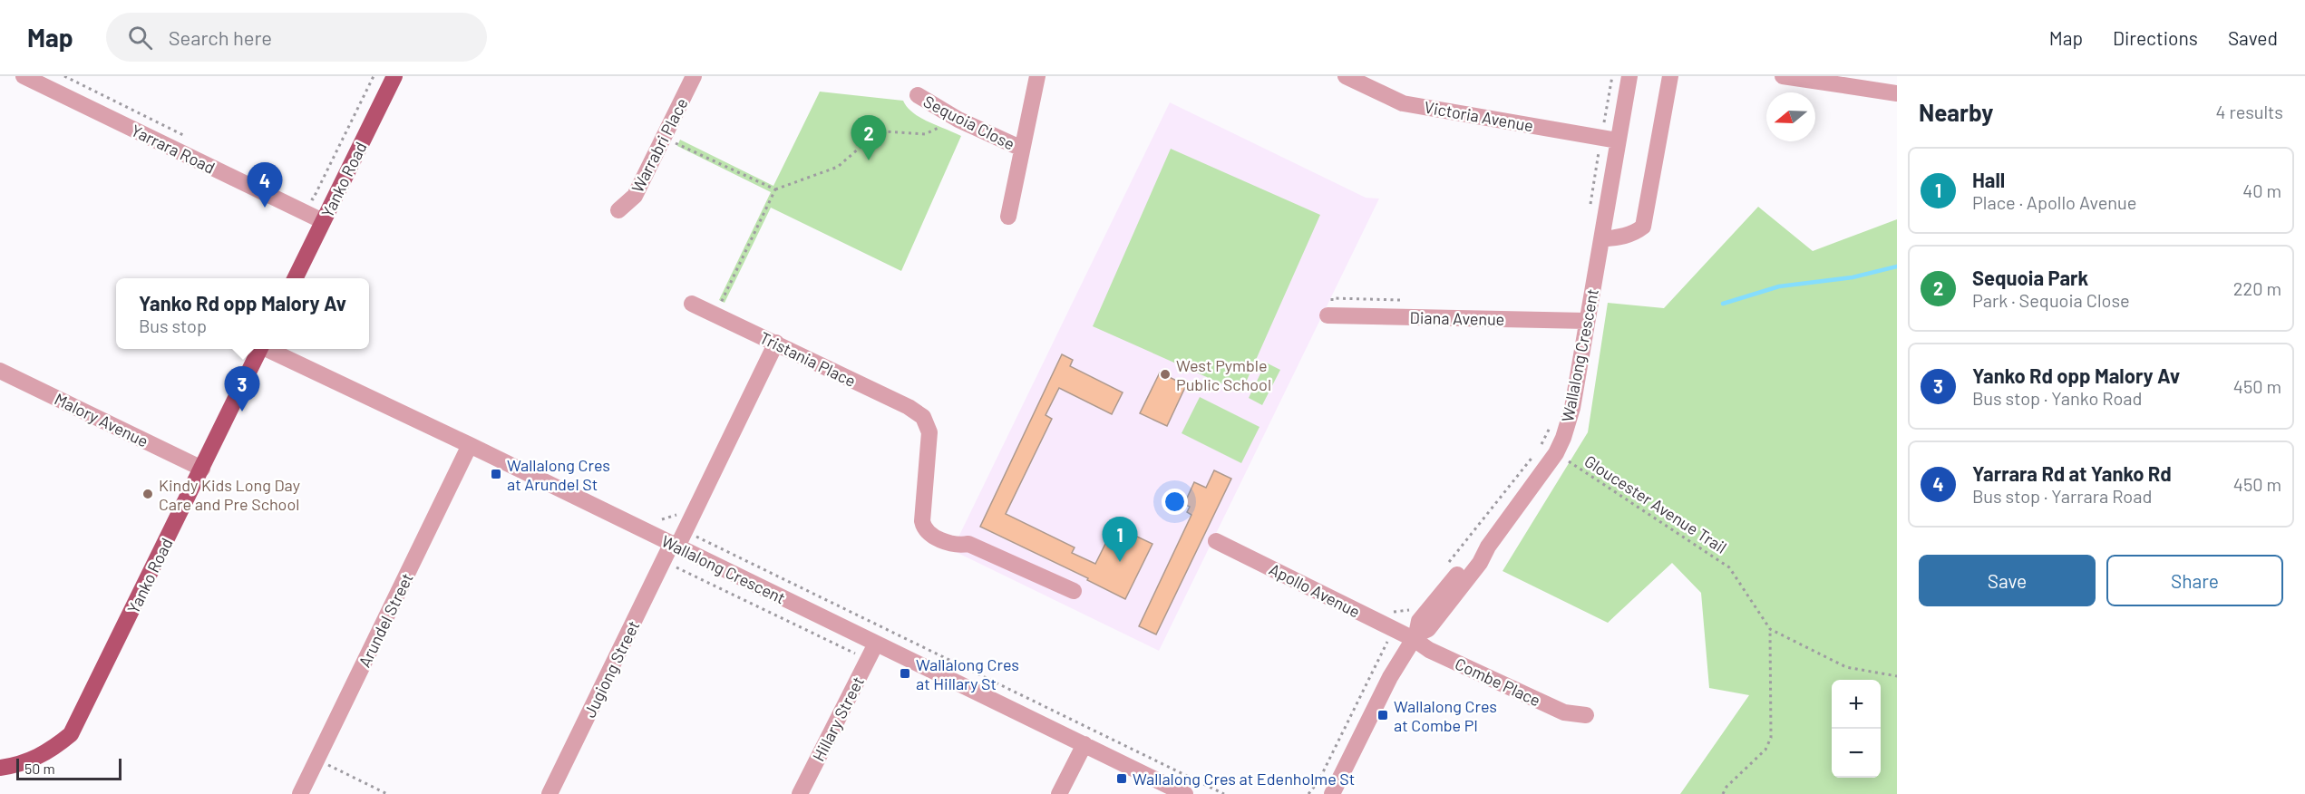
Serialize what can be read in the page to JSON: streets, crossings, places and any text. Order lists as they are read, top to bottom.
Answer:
{
  "streets": {
    "main road": ["Yanko Road"],
    "street": [
      "Victoria Avenue",
      "Sequoia Close",
      "Warrabri Place",
      "Yarrara Road",
      "Diana Avenue",
      "Wallalong Crescent",
      "Tristania Place",
      "Malory Avenue",
      "Apollo Avenue",
      "Arundel Street",
      "Jugiong Street",
      "Combe Place",
      "Hillary Street"
    ],
    "path": ["Gloucester Avenue Trail"]
  },
  "crossings": [
    ["Victoria Avenue", "Wallalong Crescent"],
    ["Yarrara Road", "Yanko Road"],
    ["Yanko Road", "Malory Avenue"],
    ["Diana Avenue", "Wallalong Crescent"],
    ["Wallalong Crescent", "Gloucester Avenue Trail"],
    ["Wallalong Crescent", "Apollo Avenue"],
    ["Wallalong Crescent", "Arundel Street"],
    ["Wallalong Crescent", "Jugiong Street"],
    ["Wallalong Crescent", "Combe Place"],
    ["Wallalong Crescent", "Hillary Street"],
    ["Tristania Place", "Jugiong Street"],
    ["Apollo Avenue", "Combe Place"]
  ],
  "places": {
    "other": ["West Pymble Public School", "Kindy Kids Long Day Care and Pre School"],
    "transit": [
      "Wallalong Cres at Arundel St",
      "Wallalong Cres at Hillary St",
      "Wallalong Cres at Combe Pl",
      "Wallalong Cres at Edenholme St"
    ]
  },
  "scale_bar": "50 m",
  "north": "left",
  "page": {
    "header": "Map",
    "search": "Search here",
    "nav": ["Map", "Directions", "Saved"],
    "heading": ["Nearby", "4 results"],
    "pins": [
      "2",
      "4",
      "3",
      "1"
    ],
    "list": [
      {
        "mark": "1",
        "name": "Hall",
        "note": "Place · Apollo Avenue",
        "value": "40 m"
      },
      {
        "mark": "2",
        "name": "Sequoia Park",
        "note": "Park · Sequoia Close",
        "value": "220 m"
      },
      {
        "mark": "3",
        "name": "Yanko Rd opp Malory Av",
        "note": "Bus stop · Yanko Road",
        "value": "450 m"
      },
      {
        "mark": "4",
        "name": "Yarrara Rd at Yanko Rd",
        "note": "Bus stop · Yarrara Road",
        "value": "450 m"
      }
    ],
    "popup": ["Yanko Rd opp Malory Av", "Bus stop"],
    "buttons": ["Save", "Share"],
    "map_buttons": ["+", "−"],
    "scale": "50 m"
  }
}
